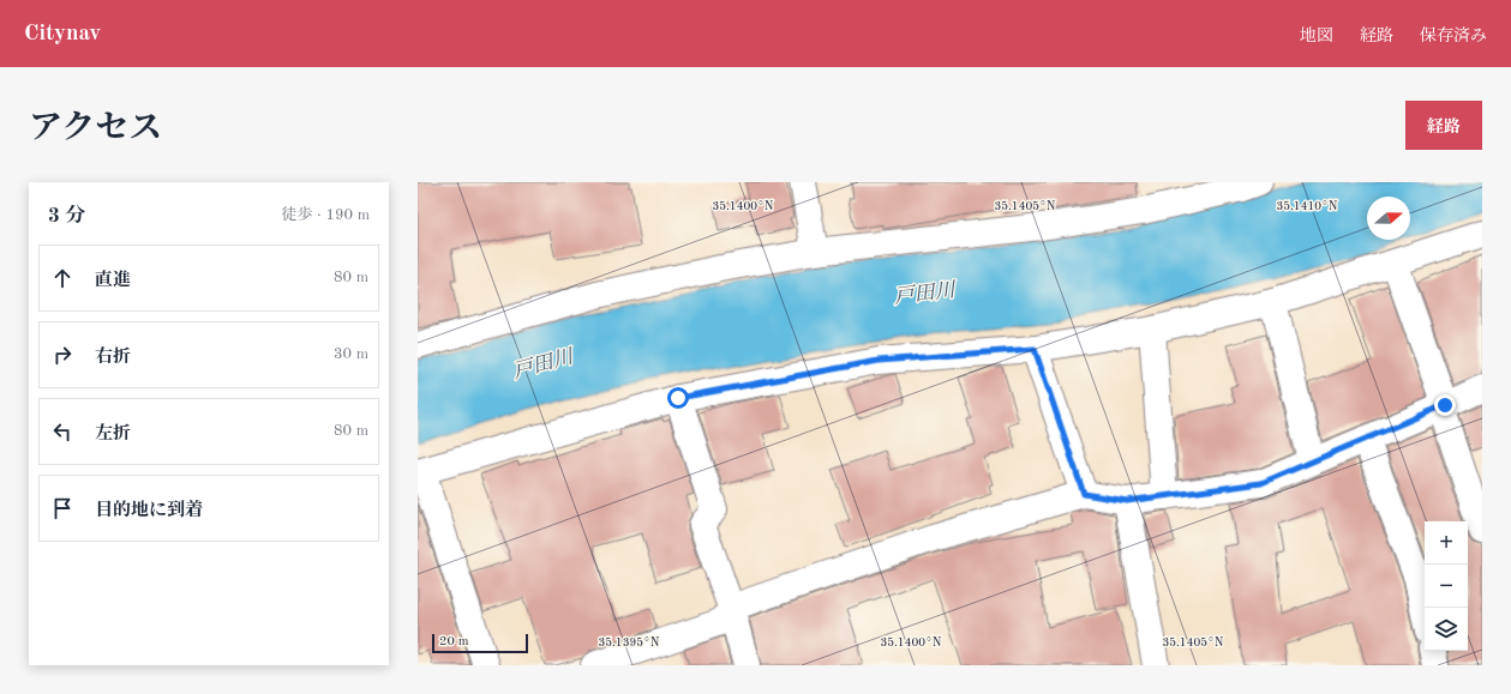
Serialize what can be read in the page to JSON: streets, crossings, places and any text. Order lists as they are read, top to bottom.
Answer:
{
  "water": ["戸田川"],
  "scale_bar": "20 m",
  "north": "right",
  "page": {
    "header": "Citynav",
    "nav": ["地図", "経路", "保存済み"],
    "title": "アクセス",
    "buttons": "経路",
    "heading": ["3 分", "徒歩 · 190 m"],
    "list": [
      ["直進", "80 m"],
      ["右折", "30 m"],
      ["左折", "80 m"],
      "目的地に到着"
    ],
    "map_buttons": ["+", "−"],
    "scale": "20 m"
  },
  "coordinates": [
    "35.1410°N",
    "35.1400°N",
    "35.1405°N",
    "35.1395°N"
  ]
}
